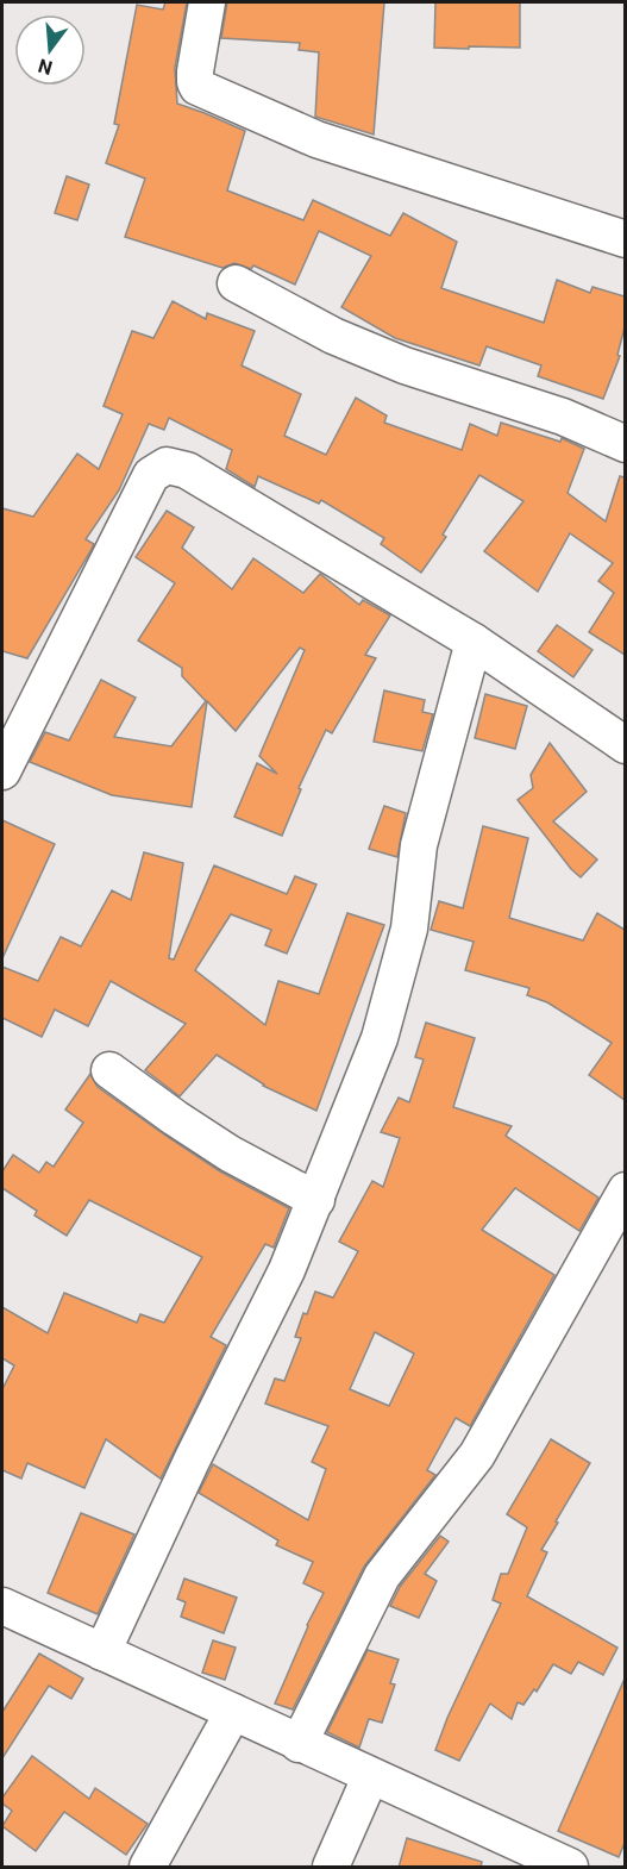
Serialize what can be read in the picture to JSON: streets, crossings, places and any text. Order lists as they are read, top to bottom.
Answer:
{
  "north": "bottom"
}
